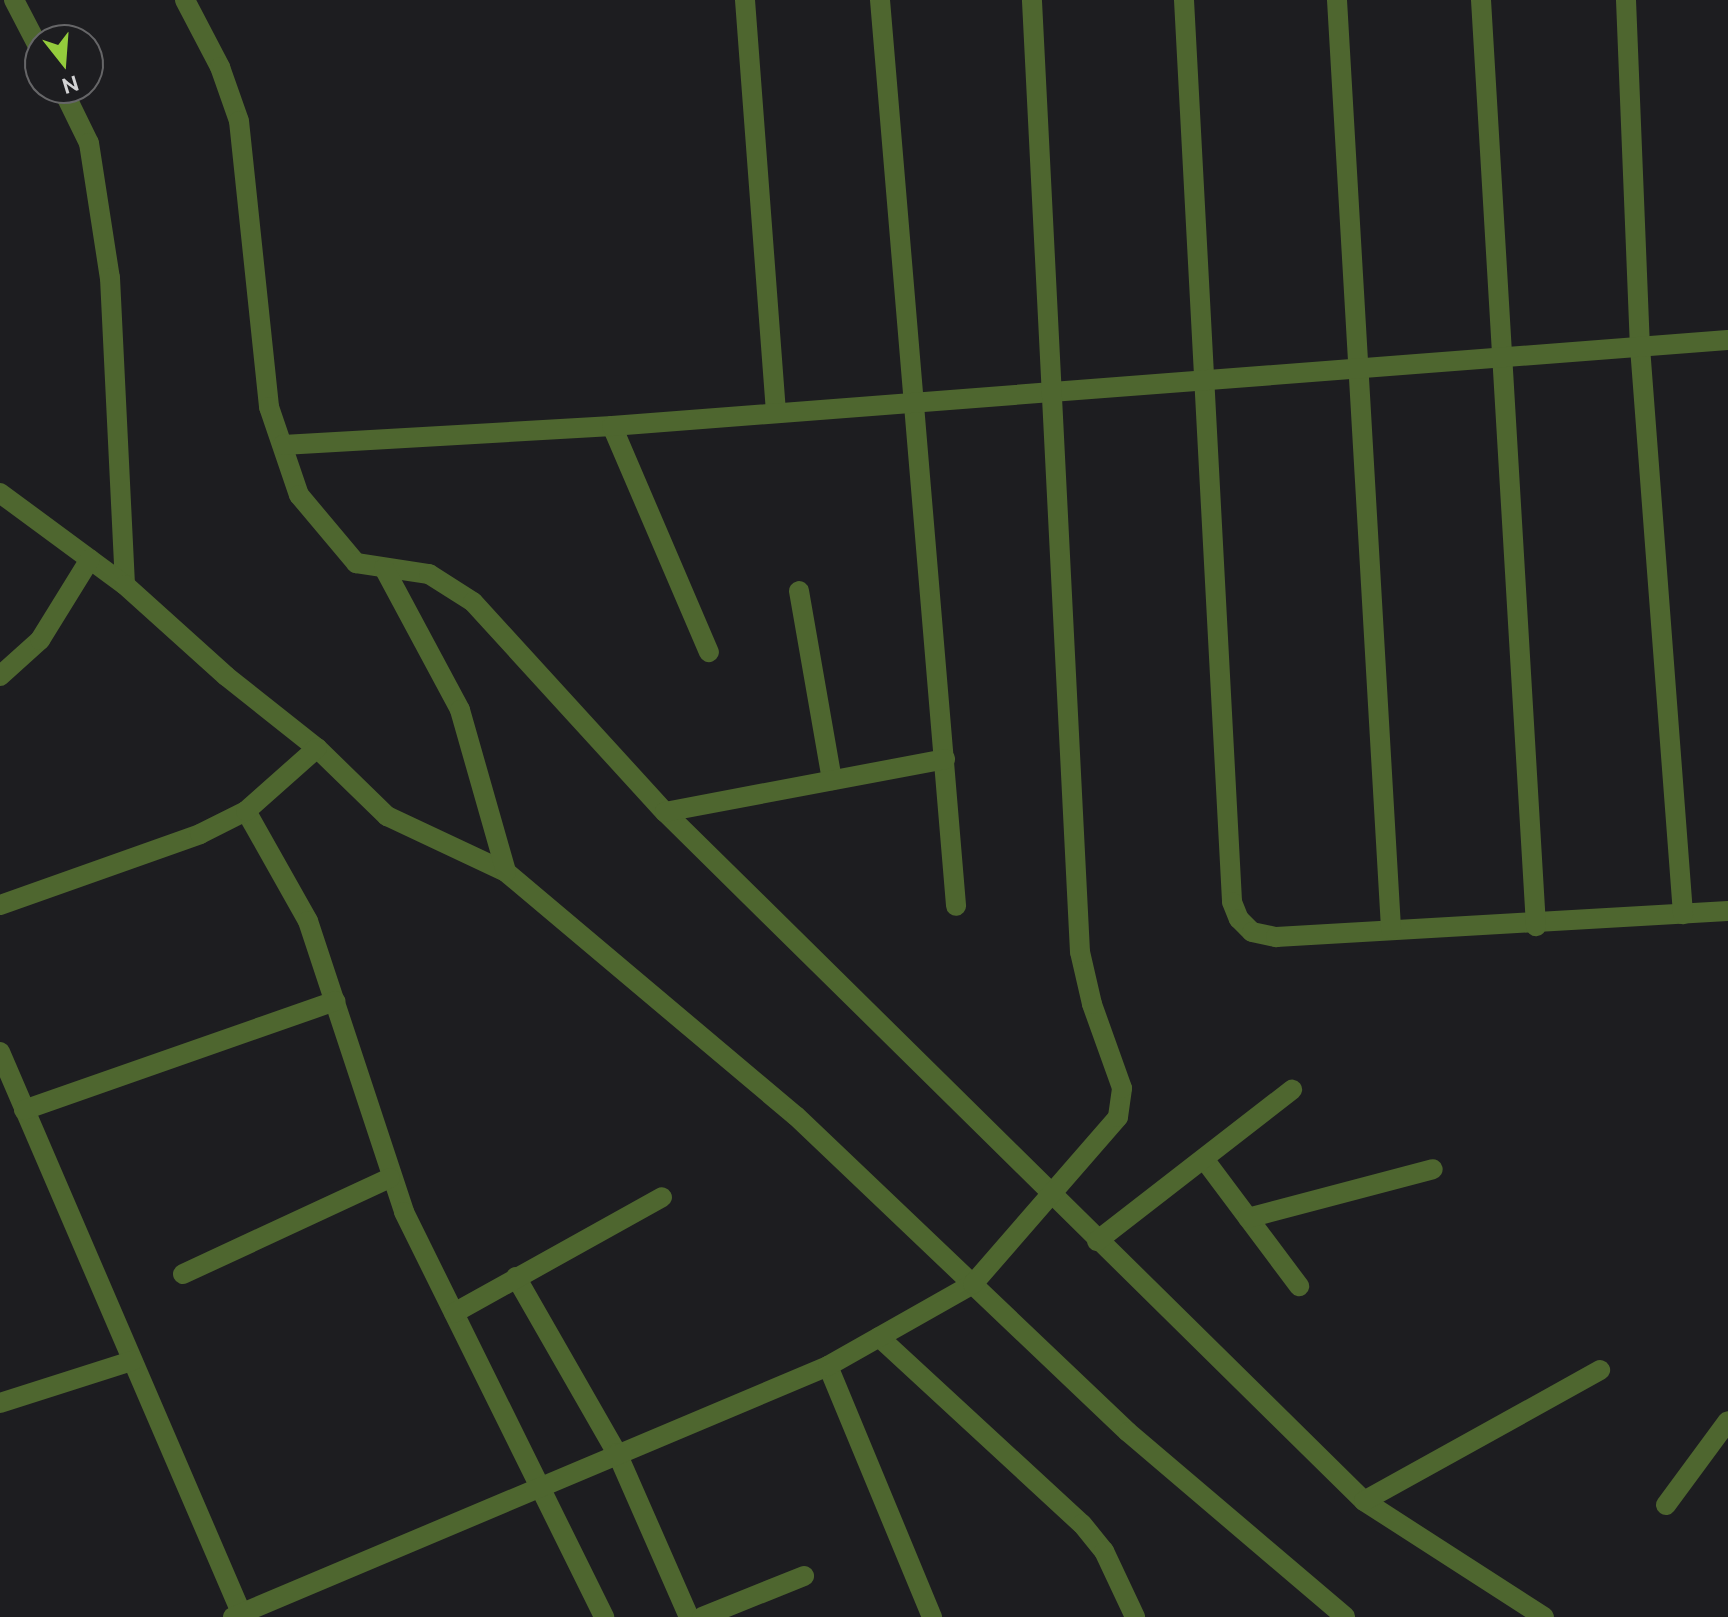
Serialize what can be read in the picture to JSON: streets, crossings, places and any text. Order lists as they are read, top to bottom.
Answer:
{
  "north": "bottom"
}
